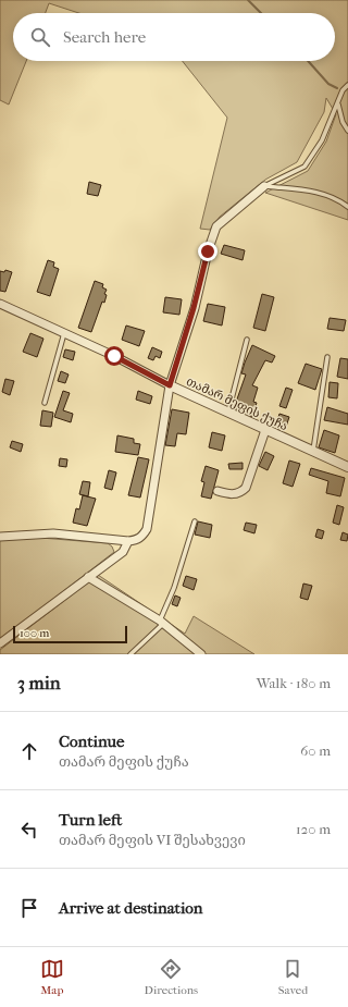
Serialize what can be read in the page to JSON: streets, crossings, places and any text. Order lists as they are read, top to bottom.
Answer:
{
  "streets": {
    "street": ["თამარ მეფის ქუჩა"]
  },
  "scale_bar": "100 m",
  "page": {
    "search": "Search here",
    "scale": "100 m",
    "heading": ["3 min", "Walk · 180 m"],
    "list": [
      ["Continue", "თამარ მეფის ქუჩა", "60 m"],
      ["Turn left", "თამარ მეფის VI შესახვევი", "120 m"],
      "Arrive at destination"
    ],
    "nav": ["Map", "Directions", "Saved"]
  }
}
